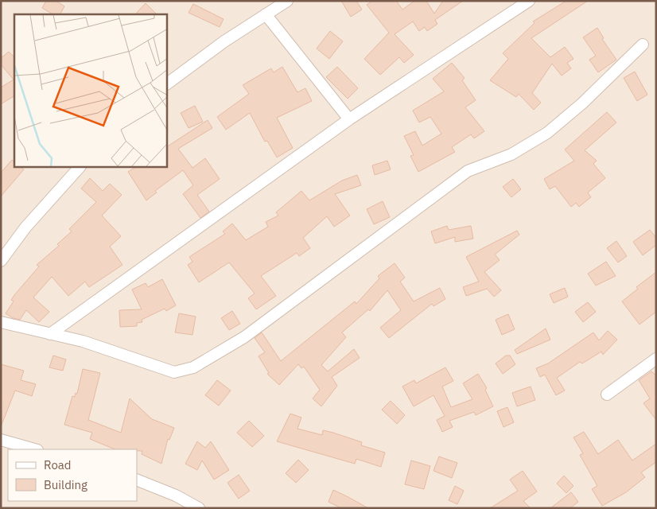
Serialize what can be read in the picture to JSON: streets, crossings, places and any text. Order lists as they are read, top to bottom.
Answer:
{
  "legend": ["Road", "Building"]
}
